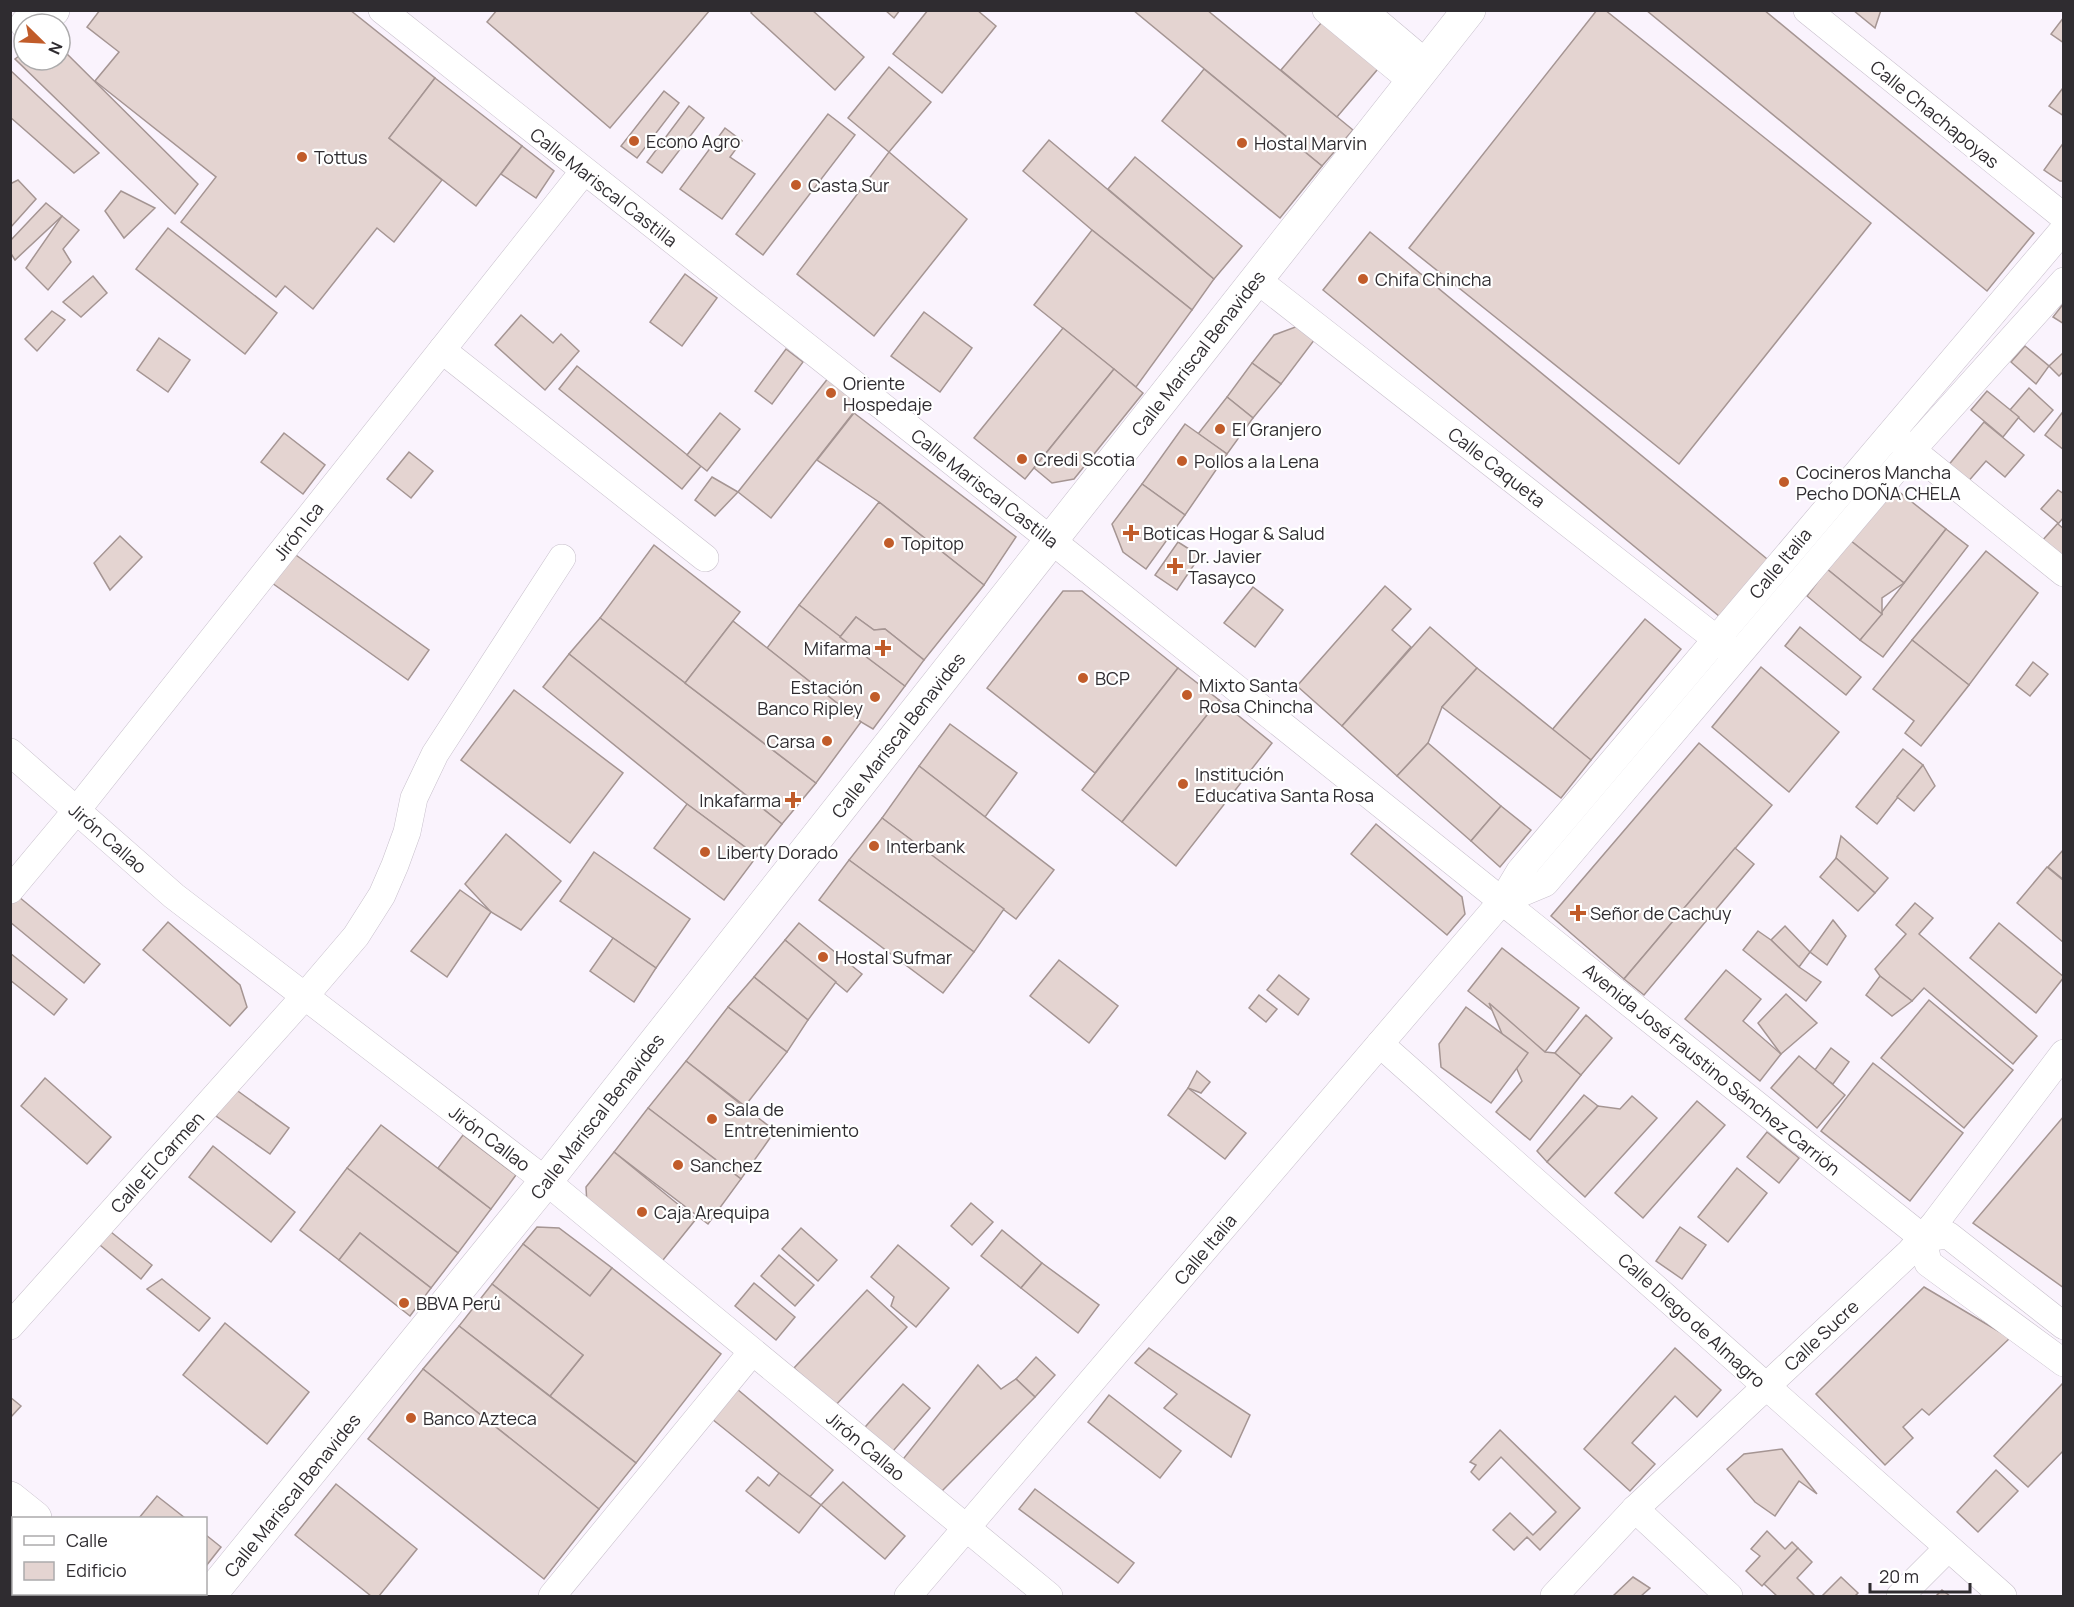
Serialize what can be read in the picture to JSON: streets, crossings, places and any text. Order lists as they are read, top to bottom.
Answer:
{
  "streets": {
    "main road": ["Calle Mariscal Benavides"],
    "street": [
      "Calle Chachapoyas",
      "Calle Mariscal Castilla",
      "Calle Caqueta",
      "Jirón Ica",
      "Calle Italia",
      "Jirón Callao",
      "Avenida José Faustino Sánchez Carrión",
      "Calle El Carmen",
      "Calle Diego de Almagro",
      "Calle Sucre"
    ]
  },
  "crossings": [
    ["Calle Mariscal Castilla", "Calle Mariscal Benavides"],
    ["Calle Mariscal Castilla", "Jirón Ica"],
    ["Calle Mariscal Castilla", "Calle Italia"],
    ["Calle Mariscal Castilla", "Avenida José Faustino Sánchez Carrión"],
    ["Calle Mariscal Benavides", "Calle Caqueta"],
    ["Calle Mariscal Benavides", "Jirón Callao"],
    ["Calle Caqueta", "Calle Italia"],
    ["Jirón Ica", "Jirón Callao"],
    ["Calle Italia", "Jirón Callao"],
    ["Calle Italia", "Avenida José Faustino Sánchez Carrión"],
    ["Calle Italia", "Calle Diego de Almagro"],
    ["Jirón Callao", "Calle El Carmen"],
    ["Avenida José Faustino Sánchez Carrión", "Calle Sucre"],
    ["Calle Diego de Almagro", "Calle Sucre"]
  ],
  "places": {
    "other": [
      "Econo Agro",
      "Hostal Marvin",
      "Tottus",
      "Casta Sur",
      "Chifa Chincha",
      "Oriente Hospedaje",
      "El Granjero",
      "Credi Scotia",
      "Pollos a la Lena",
      "Cocineros Mancha Pecho DOÑA CHELA",
      "Topitop",
      "BCP",
      "Mixto Santa Rosa Chincha",
      "Estación Banco Ripley",
      "Carsa",
      "Institución Educativa Santa Rosa",
      "Interbank",
      "Liberty Dorado",
      "Hostal Sufmar",
      "Sala de Entretenimiento",
      "Sanchez",
      "Caja Arequipa",
      "BBVA Perú",
      "Banco Azteca"
    ],
    "health": [
      "Boticas Hogar & Salud",
      "Dr. Javier Tasayco",
      "Mifarma",
      "Inkafarma",
      "Señor de Cachuy"
    ]
  },
  "legend": ["Calle", "Edificio"],
  "scale_bar": "20 m",
  "north": "bottom right"
}
